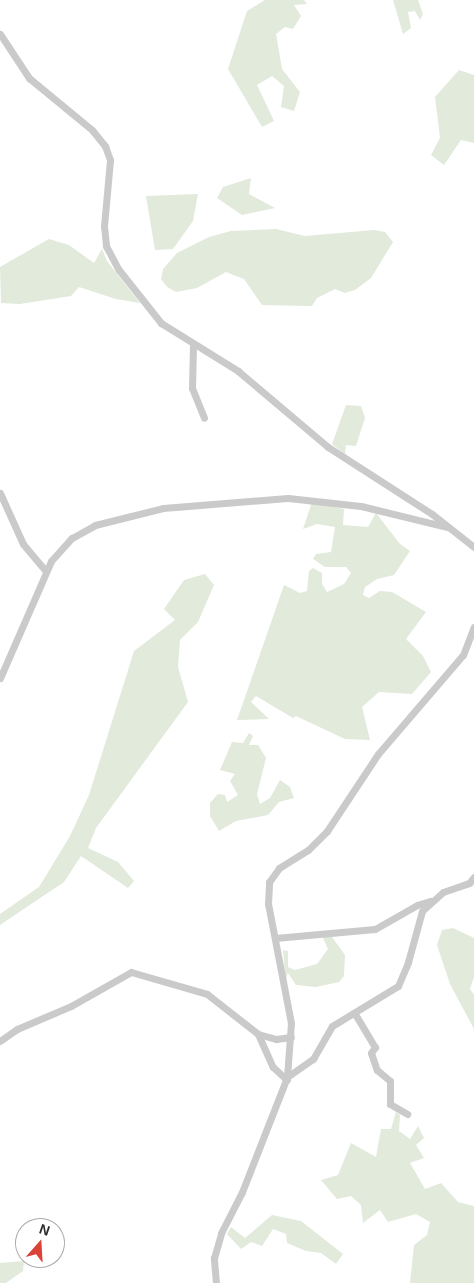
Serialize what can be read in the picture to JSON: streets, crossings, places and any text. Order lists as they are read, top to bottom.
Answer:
{
  "north": "top"
}
